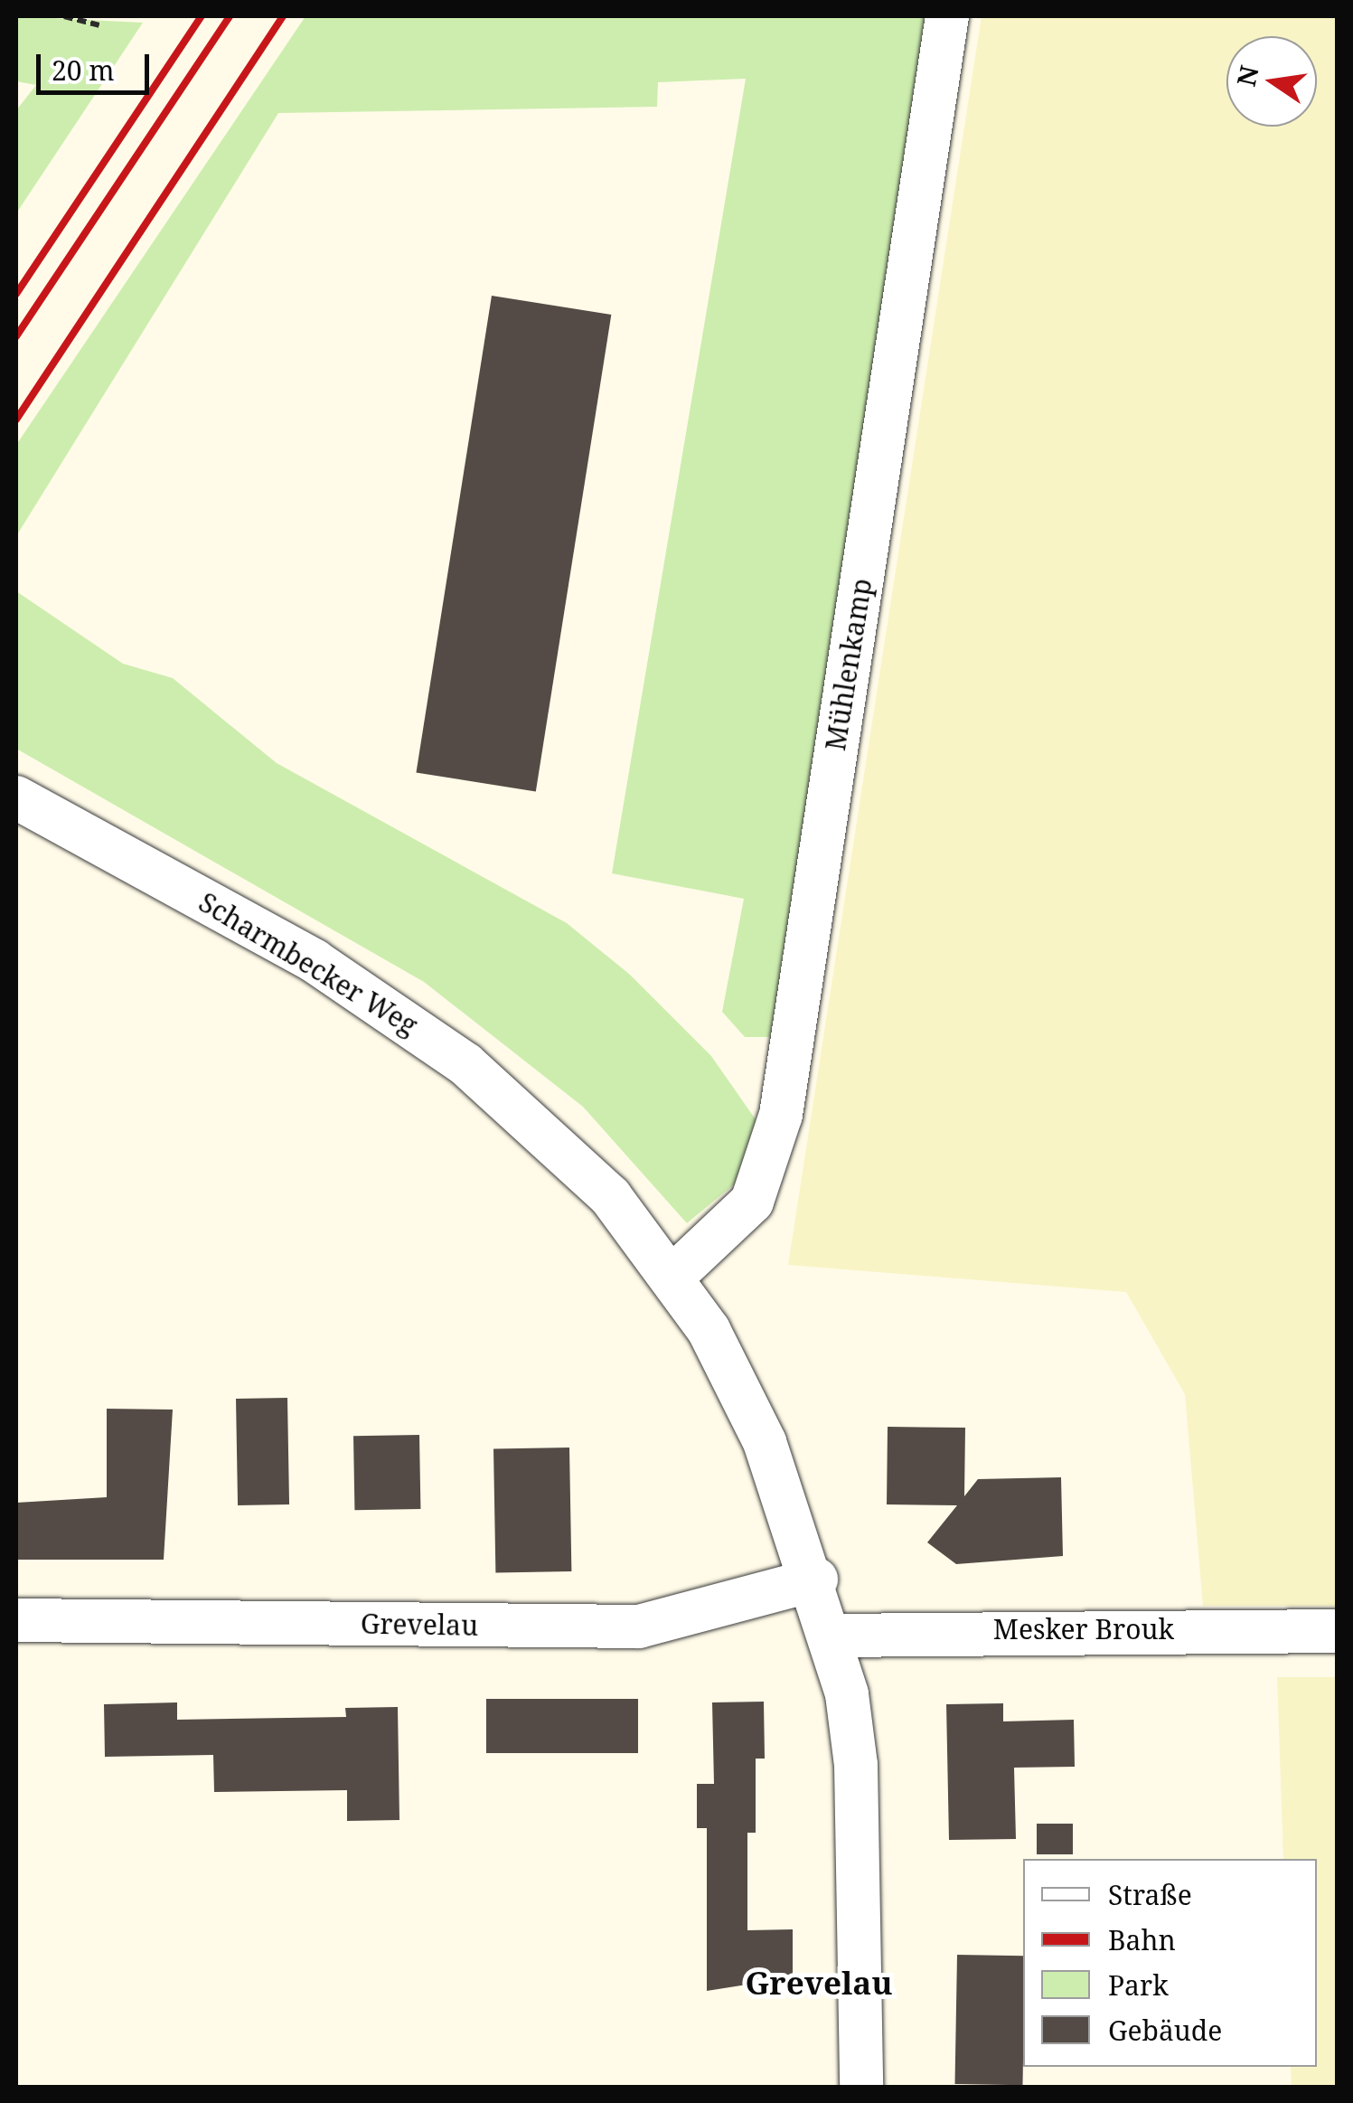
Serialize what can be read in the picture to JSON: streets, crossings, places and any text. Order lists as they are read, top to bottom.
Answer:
{
  "streets": {
    "street": [
      "Mühlenkamp",
      "Scharmbecker Weg",
      "Grevelau",
      "Mesker Brouk"
    ]
  },
  "crossings": [
    ["Mühlenkamp", "Scharmbecker Weg"],
    ["Scharmbecker Weg", "Grevelau"],
    ["Scharmbecker Weg", "Mesker Brouk"]
  ],
  "districts": ["Grevelau"],
  "legend": [
    "Straße",
    "Bahn",
    "Park",
    "Gebäude"
  ],
  "scale_bar": "20 m",
  "north": "left"
}
